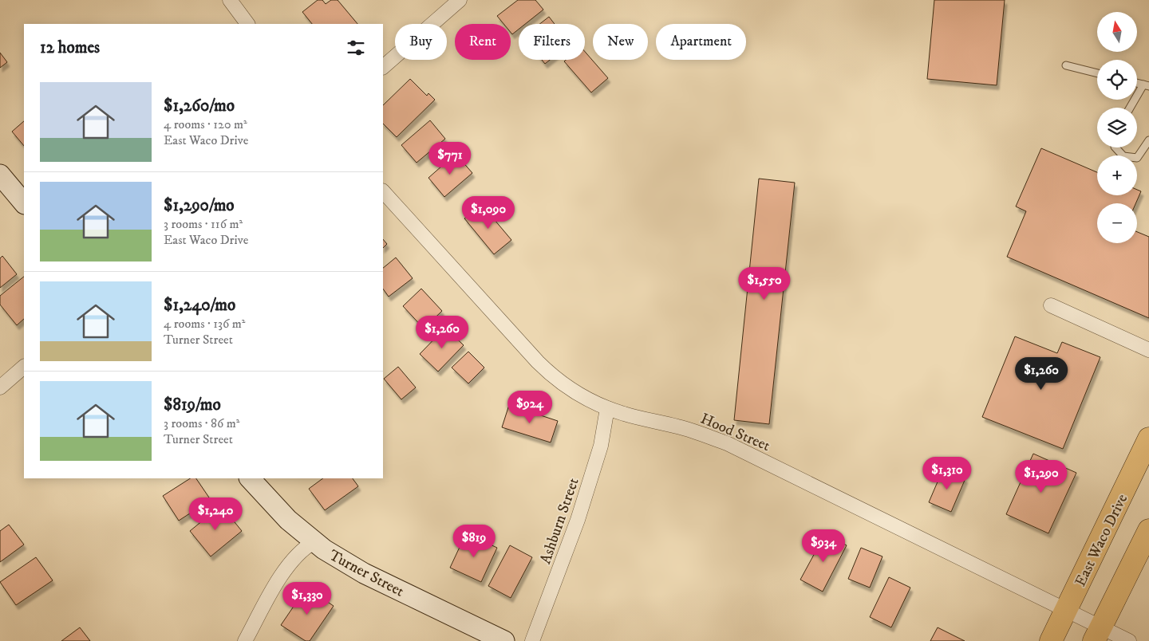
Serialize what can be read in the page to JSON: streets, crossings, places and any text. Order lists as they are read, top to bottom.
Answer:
{
  "streets": {
    "main road": ["East Waco Drive"],
    "street": ["Hood Street", "Ashburn Street", "Turner Street"]
  },
  "crossings": [
    ["Hood Street", "Ashburn Street"],
    ["Hood Street", "East Waco Drive"]
  ],
  "north": "top",
  "page": {
    "map_buttons": ["+", "−"],
    "chip": [
      "Buy",
      "Rent",
      "Filters",
      "New",
      "Apartment"
    ],
    "heading": "12 homes",
    "list": [
      {
        "name": "$1,260/mo",
        "note": "4 rooms · 120 m² · East Waco Drive"
      },
      {
        "name": "$1,290/mo",
        "note": "3 rooms · 116 m² · East Waco Drive"
      },
      {
        "name": "$1,240/mo",
        "note": "4 rooms · 136 m² · Turner Street"
      },
      {
        "name": "$819/mo",
        "note": "3 rooms · 86 m² · Turner Street"
      }
    ],
    "price": [
      "$771",
      "$1,090",
      "$1,550",
      "$1,260",
      "$1,260",
      "$924",
      "$1,310",
      "$1,290",
      "$1,240",
      "$819",
      "$934",
      "$1,330"
    ]
  }
}
